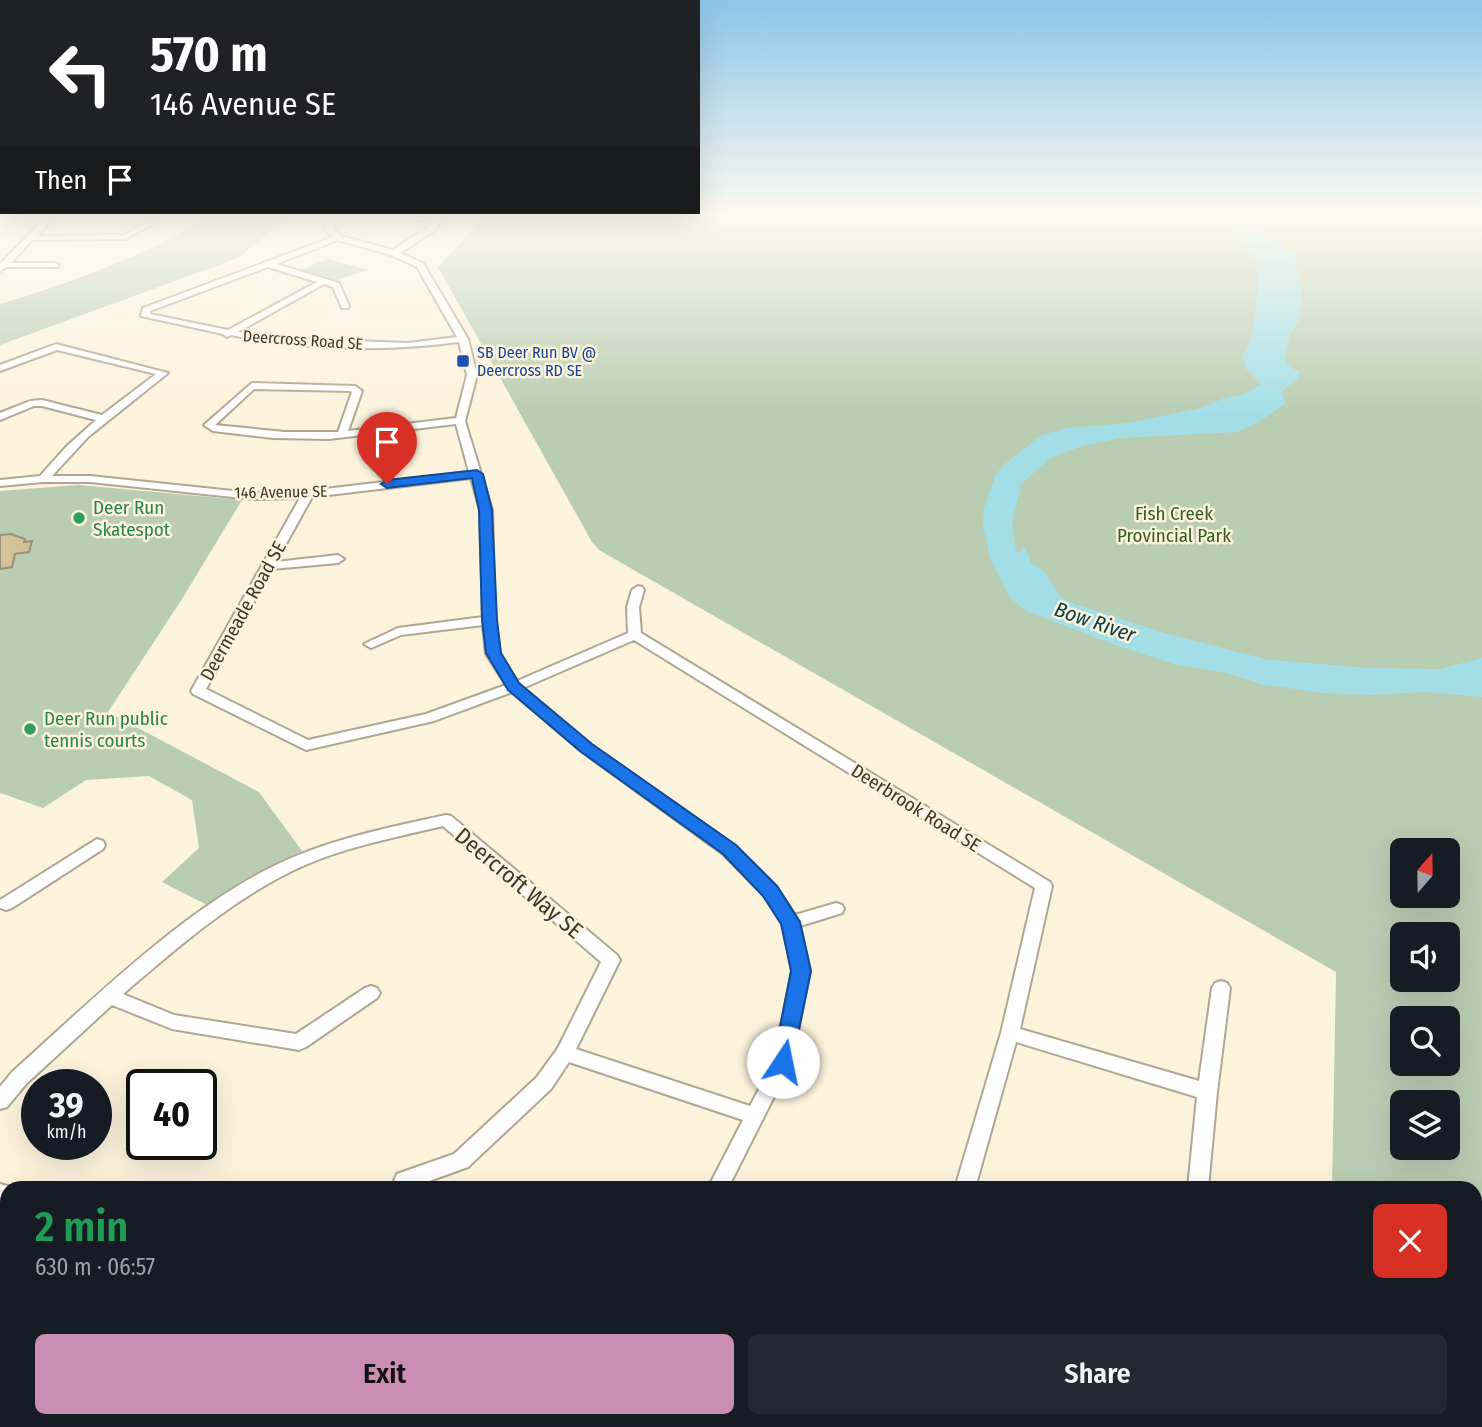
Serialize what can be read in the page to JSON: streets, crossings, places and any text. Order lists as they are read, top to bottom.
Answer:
{
  "streets": {
    "street": [
      "Deercross Road SE",
      "146 Avenue SE",
      "Deermeade Road SE",
      "Deerbrook Road SE",
      "Deercroft Way SE"
    ]
  },
  "crossings": [
    ["146 Avenue SE", "Deermeade Road SE"]
  ],
  "water": ["Bow River"],
  "parks": ["Fish Creek Provincial Park"],
  "places": {
    "transit": ["SB Deer Run BV @ Deercross RD SE"],
    "other": ["Deer Run Skatespot", "Deer Run public tennis courts"]
  },
  "north": "top",
  "page": {
    "turn": ["570 m", "146 Avenue SE"],
    "then": "Then",
    "speed": "39 km/h",
    "limit": "40",
    "heading": ["2 min", "630 m · 06:57"],
    "buttons": ["Exit", "Share"]
  }
}
